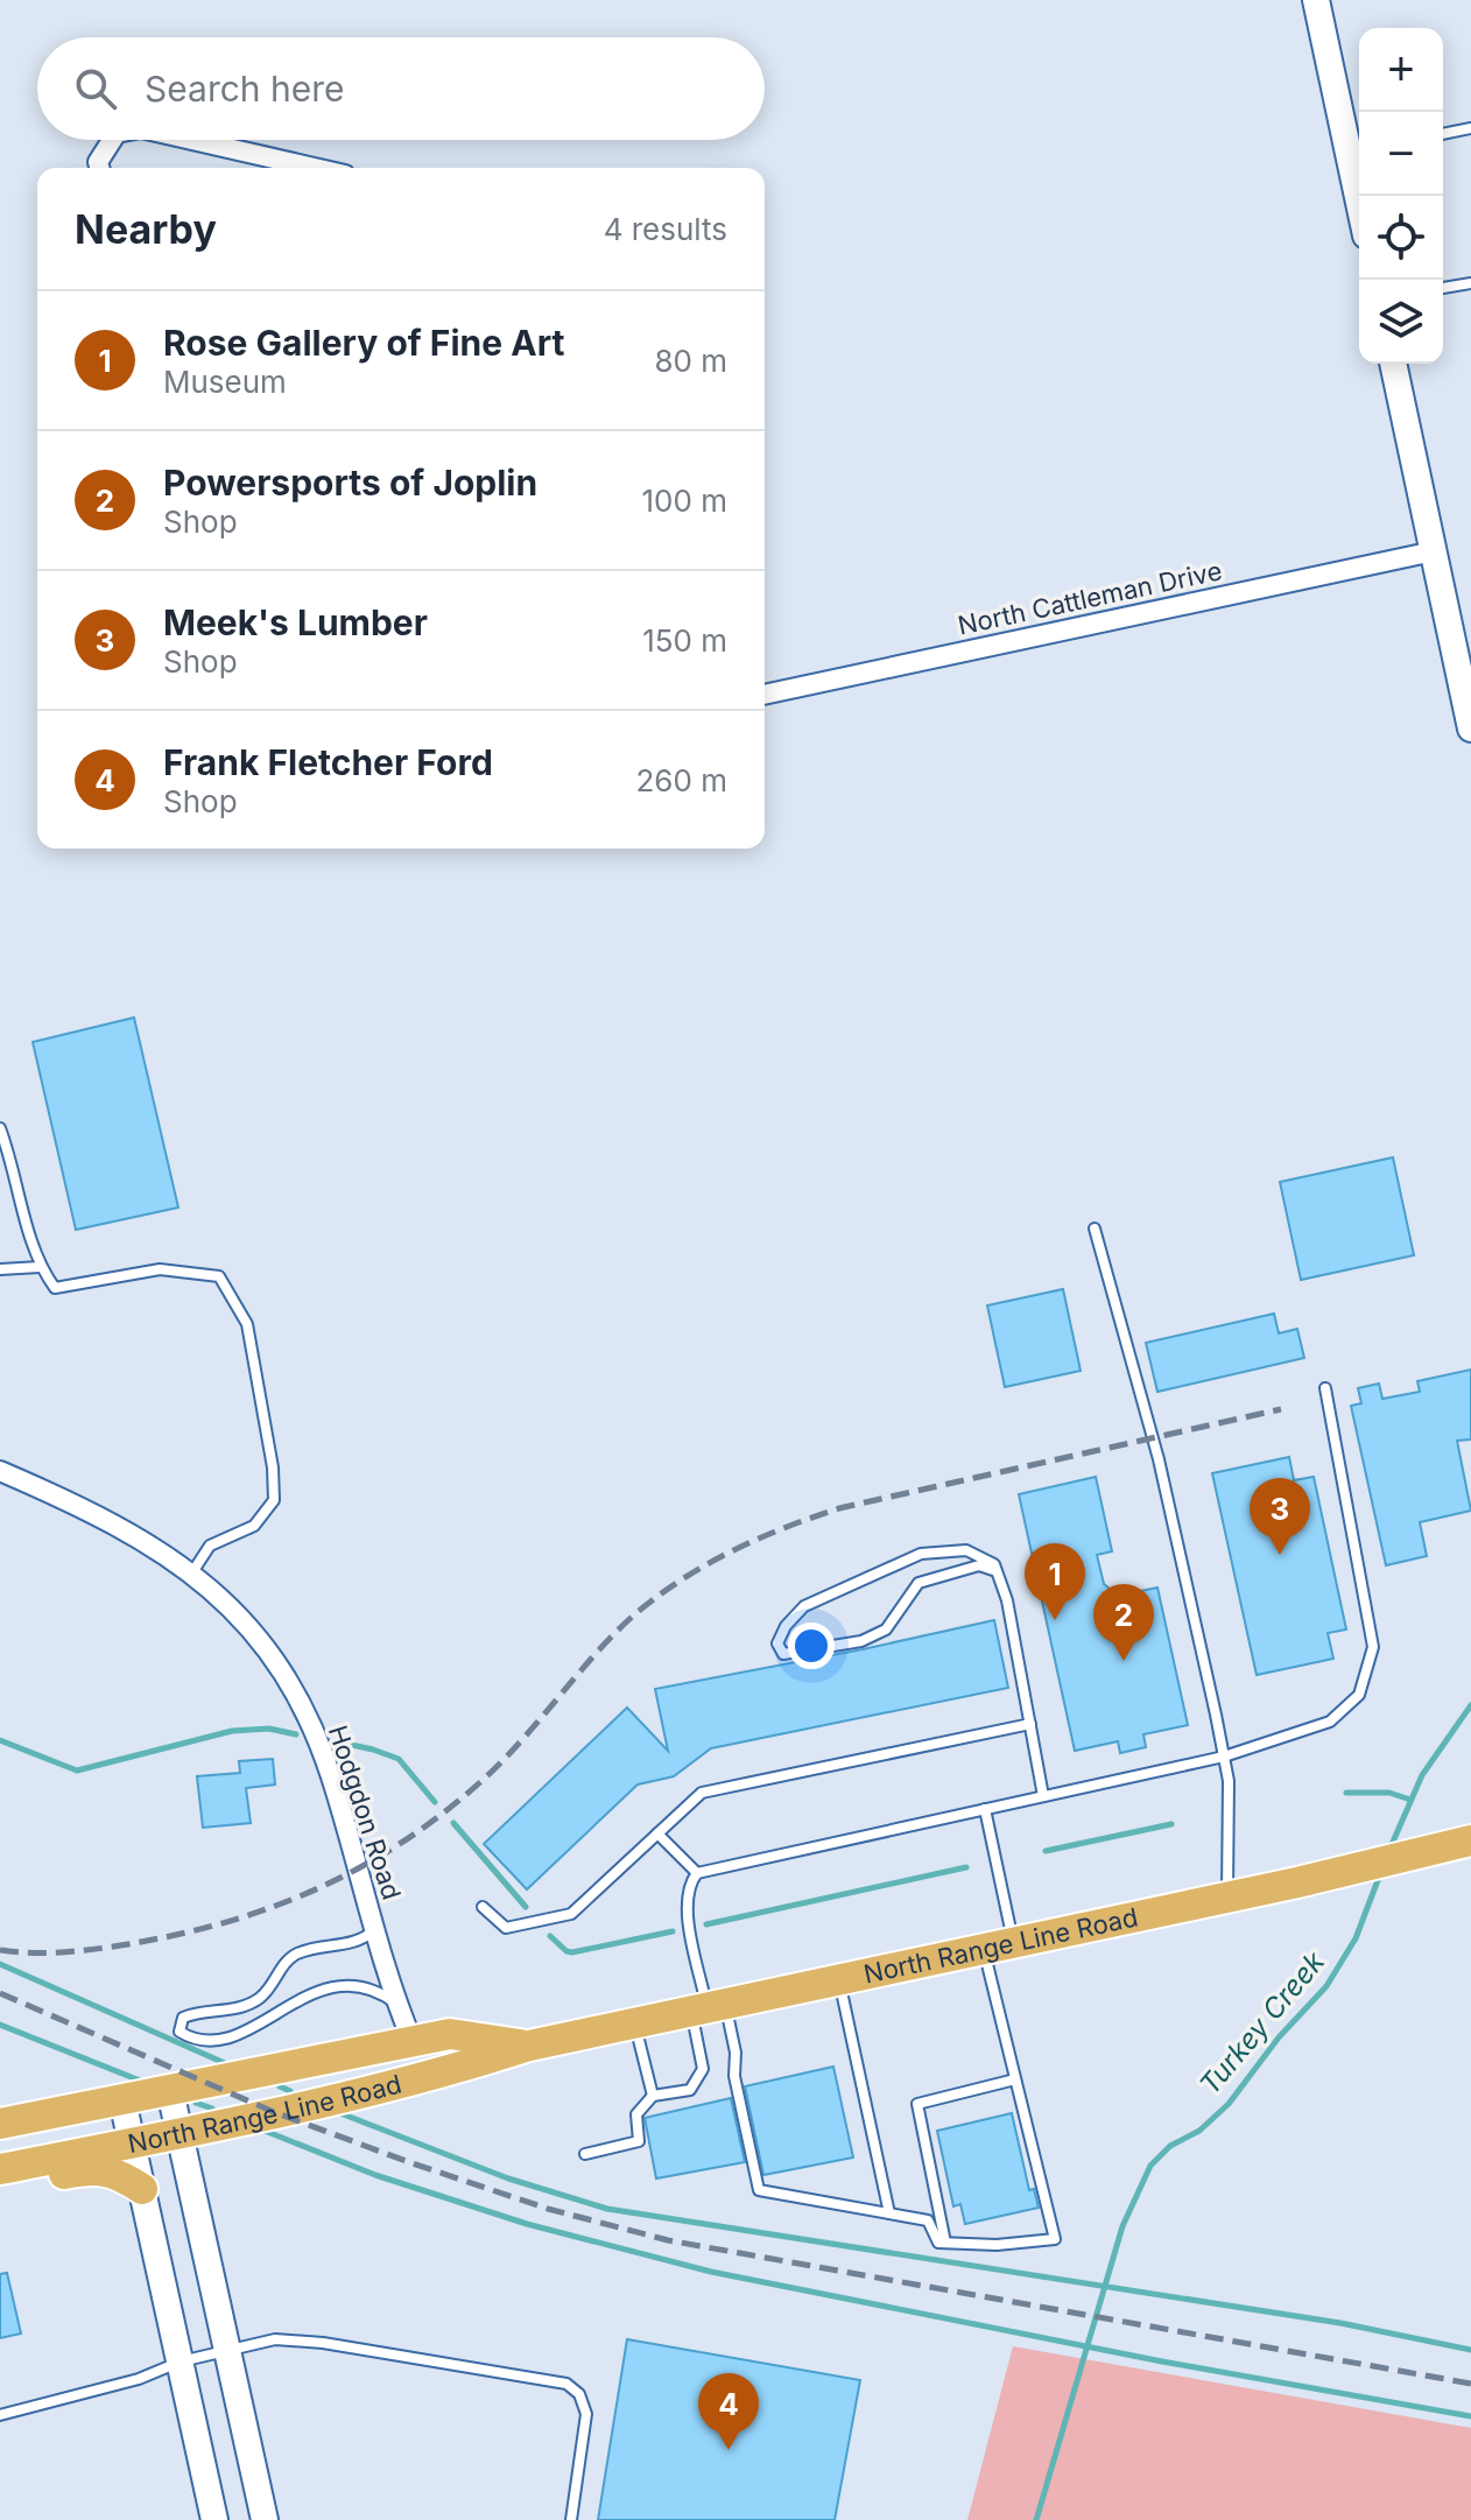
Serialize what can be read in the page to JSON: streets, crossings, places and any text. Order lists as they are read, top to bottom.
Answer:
{
  "streets": {
    "main road": ["North Range Line Road"],
    "street": ["North Cattleman Drive", "Hodgdon Road"]
  },
  "crossings": [
    ["Hodgdon Road", "North Range Line Road"]
  ],
  "water": ["Turkey Creek"],
  "page": {
    "map_buttons": ["+", "−"],
    "search": "Search here",
    "heading": ["Nearby", "4 results"],
    "list": [
      {
        "mark": "1",
        "name": "Rose Gallery of Fine Art",
        "note": "Museum",
        "value": "80 m"
      },
      {
        "mark": "2",
        "name": "Powersports of Joplin",
        "note": "Shop",
        "value": "100 m"
      },
      {
        "mark": "3",
        "name": "Meek's Lumber",
        "note": "Shop",
        "value": "150 m"
      },
      {
        "mark": "4",
        "name": "Frank Fletcher Ford",
        "note": "Shop",
        "value": "260 m"
      }
    ],
    "pins": [
      "3",
      "1",
      "2",
      "4"
    ]
  }
}
